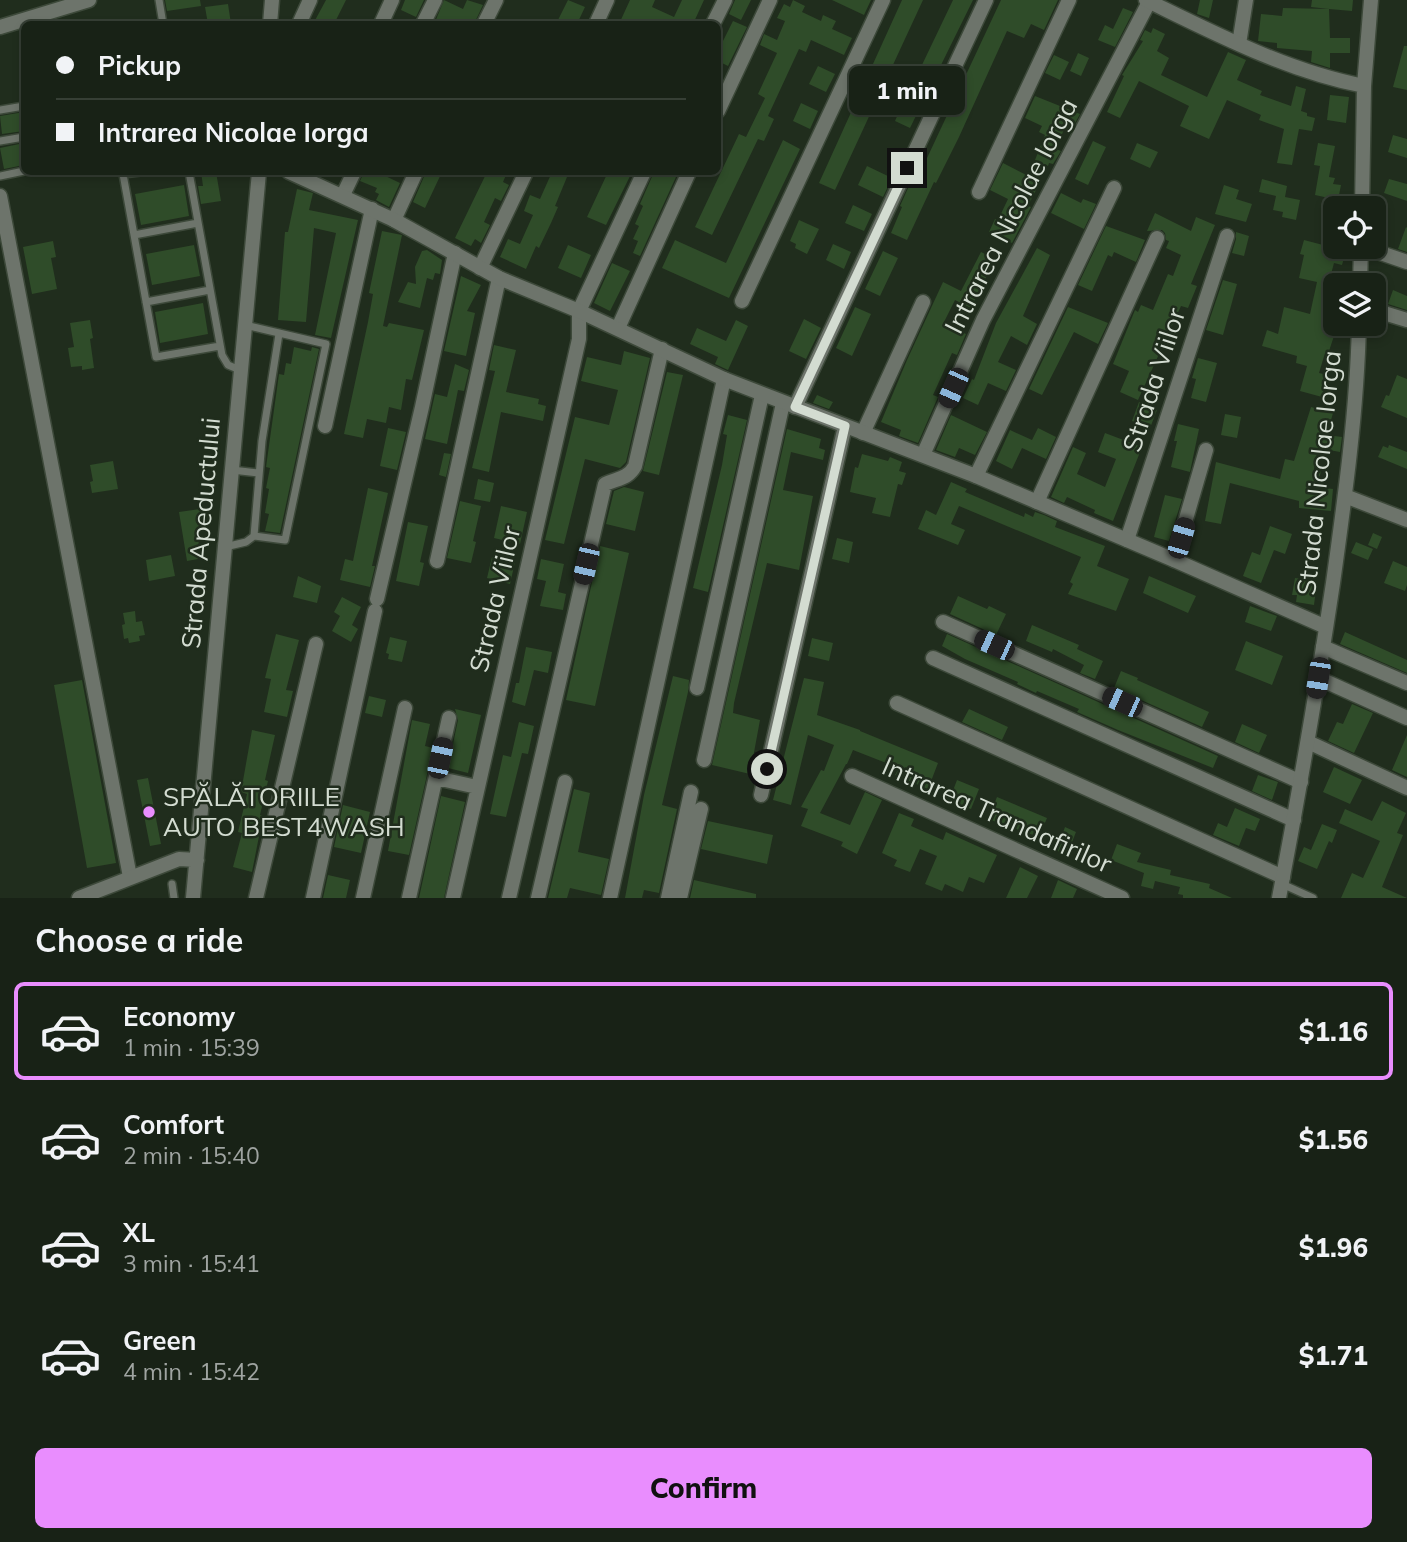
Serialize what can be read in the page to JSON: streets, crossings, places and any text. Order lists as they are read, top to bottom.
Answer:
{
  "streets": {
    "street": [
      "Intrarea Nicolae Iorga",
      "Strada Viilor",
      "Strada Nicolae Iorga",
      "Strada Apeductului",
      "Intrarea Trandafirilor"
    ]
  },
  "places": ["SPĂLĂTORIILE AUTO BEST4WASH"],
  "page": {
    "banner": ["Pickup", "Intrarea Nicolae Iorga"],
    "bubble": "1 min",
    "heading": "Choose a ride",
    "list": [
      {
        "name": "Economy",
        "note": "1 min · 15:39",
        "value": "$1.16"
      },
      {
        "name": "Comfort",
        "note": "2 min · 15:40",
        "value": "$1.56"
      },
      {
        "name": "XL",
        "note": "3 min · 15:41",
        "value": "$1.96"
      },
      {
        "name": "Green",
        "note": "4 min · 15:42",
        "value": "$1.71"
      }
    ],
    "buttons": "Confirm"
  }
}
